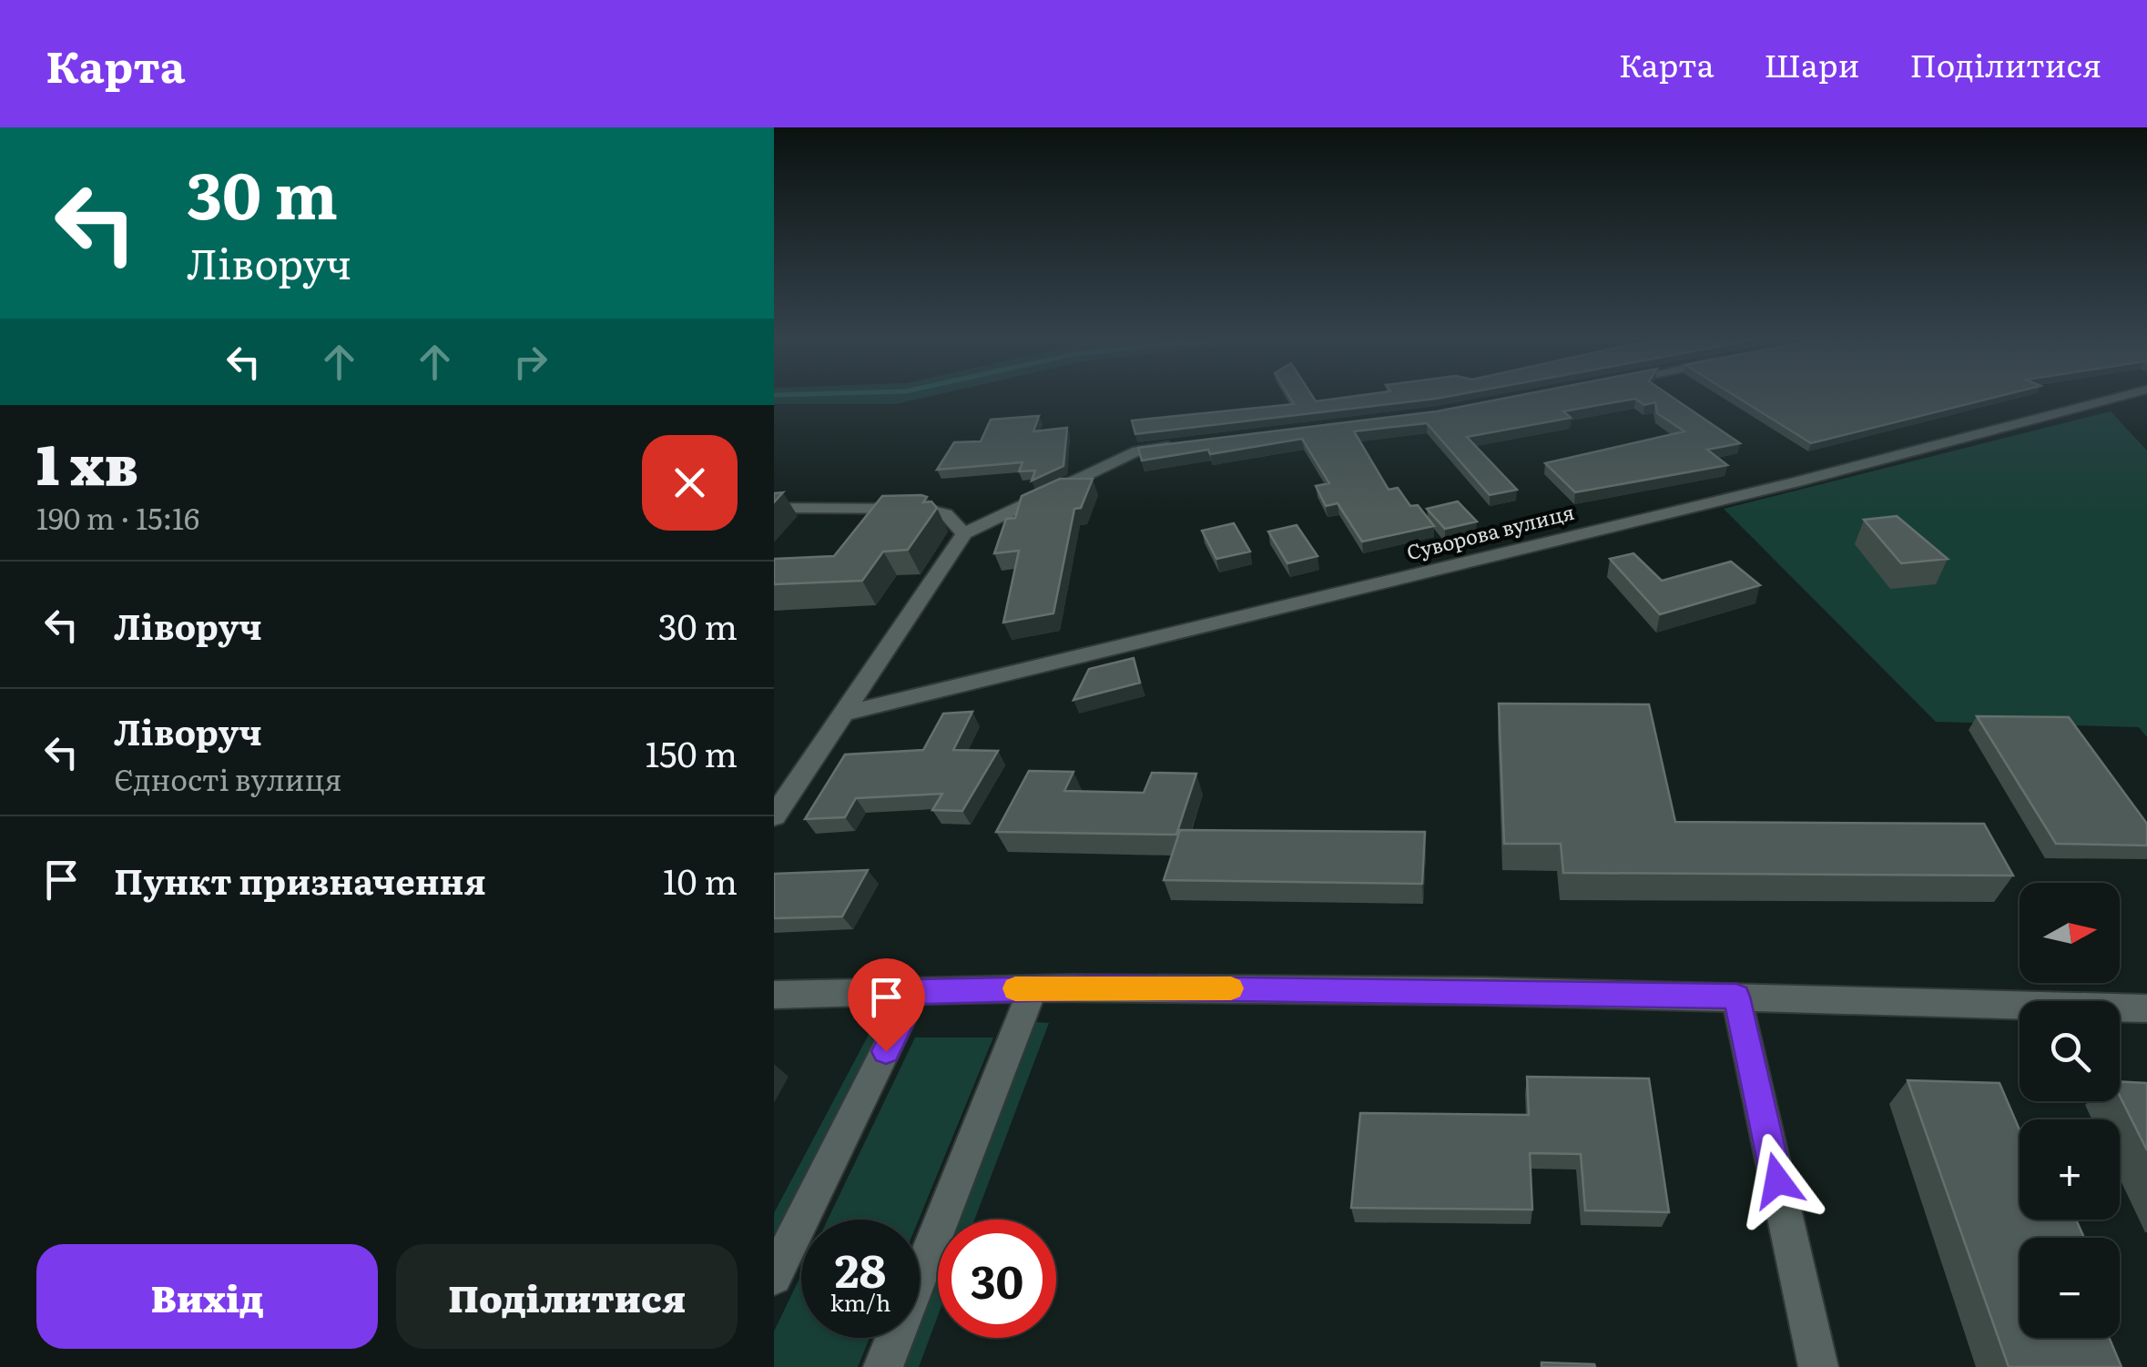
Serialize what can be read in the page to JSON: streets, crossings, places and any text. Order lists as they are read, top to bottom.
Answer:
{
  "streets": {
    "street": ["Суворова вулиця"]
  },
  "north": "right",
  "page": {
    "header": "Карта",
    "nav": ["Карта", "Шари", "Поділитися"],
    "turn": ["30 m", "Ліворуч"],
    "heading": ["1 хв", "190 m · 15:16"],
    "list": [
      {
        "name": "Ліворуч",
        "value": "30 m"
      },
      {
        "name": "Ліворуч",
        "note": "Єдності вулиця",
        "value": "150 m"
      },
      {
        "name": "Пункт призначення",
        "value": "10 m"
      }
    ],
    "map_buttons": ["+", "−"],
    "speed": "28 km/h",
    "limit": "30",
    "buttons": ["Вихід", "Поділитися"]
  }
}
